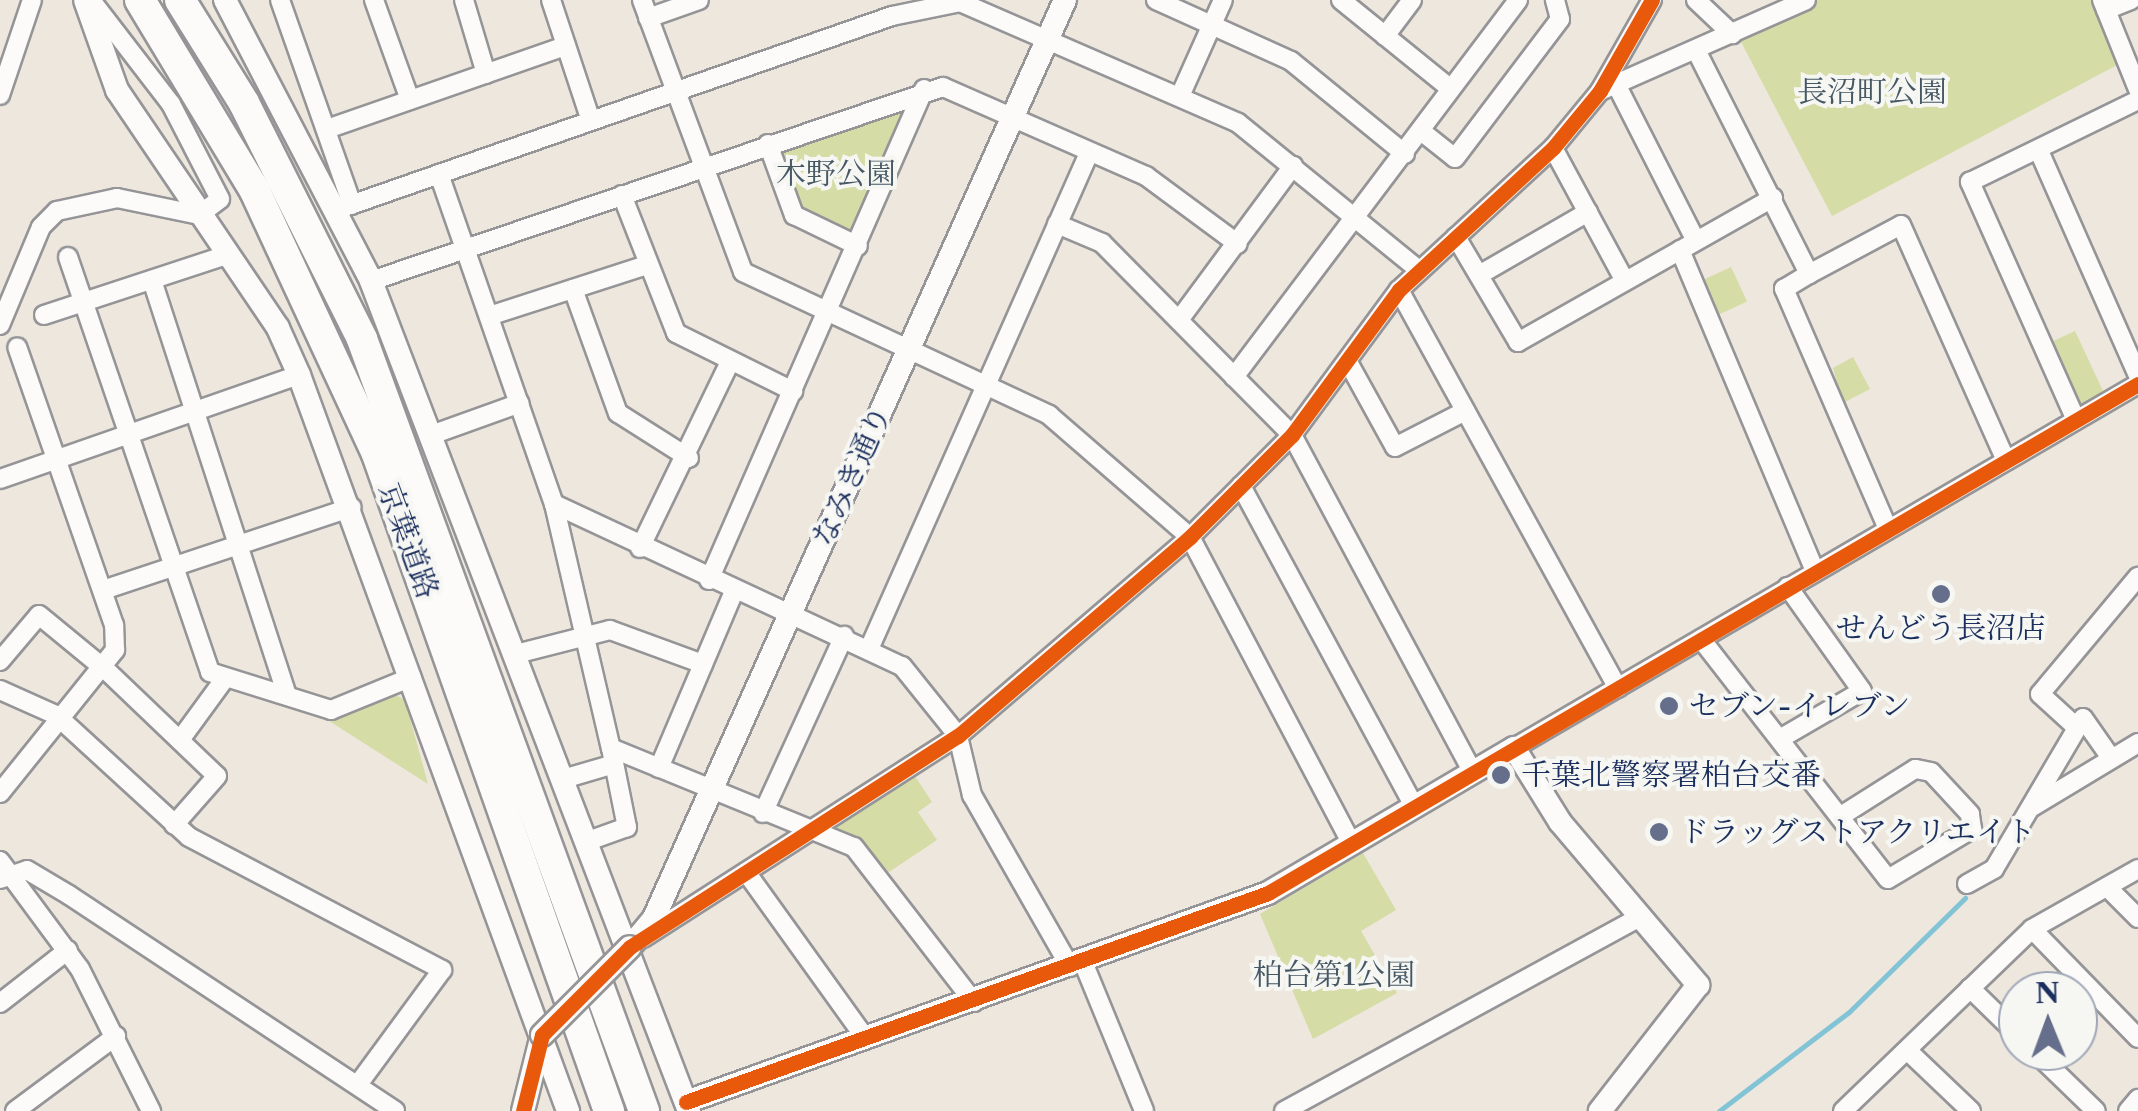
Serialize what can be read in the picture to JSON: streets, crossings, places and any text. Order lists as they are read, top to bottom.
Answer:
{
  "streets": {
    "highway": ["京葉道路"],
    "street": ["なみき通り"]
  },
  "parks": ["長沼町公園", "木野公園", "柏台第1公園"],
  "places": [
    "せんどう長沼店",
    "セブン-イレブン",
    "千葉北警察署柏台交番",
    "ドラッグストアクリエイト"
  ],
  "north": "top"
}
